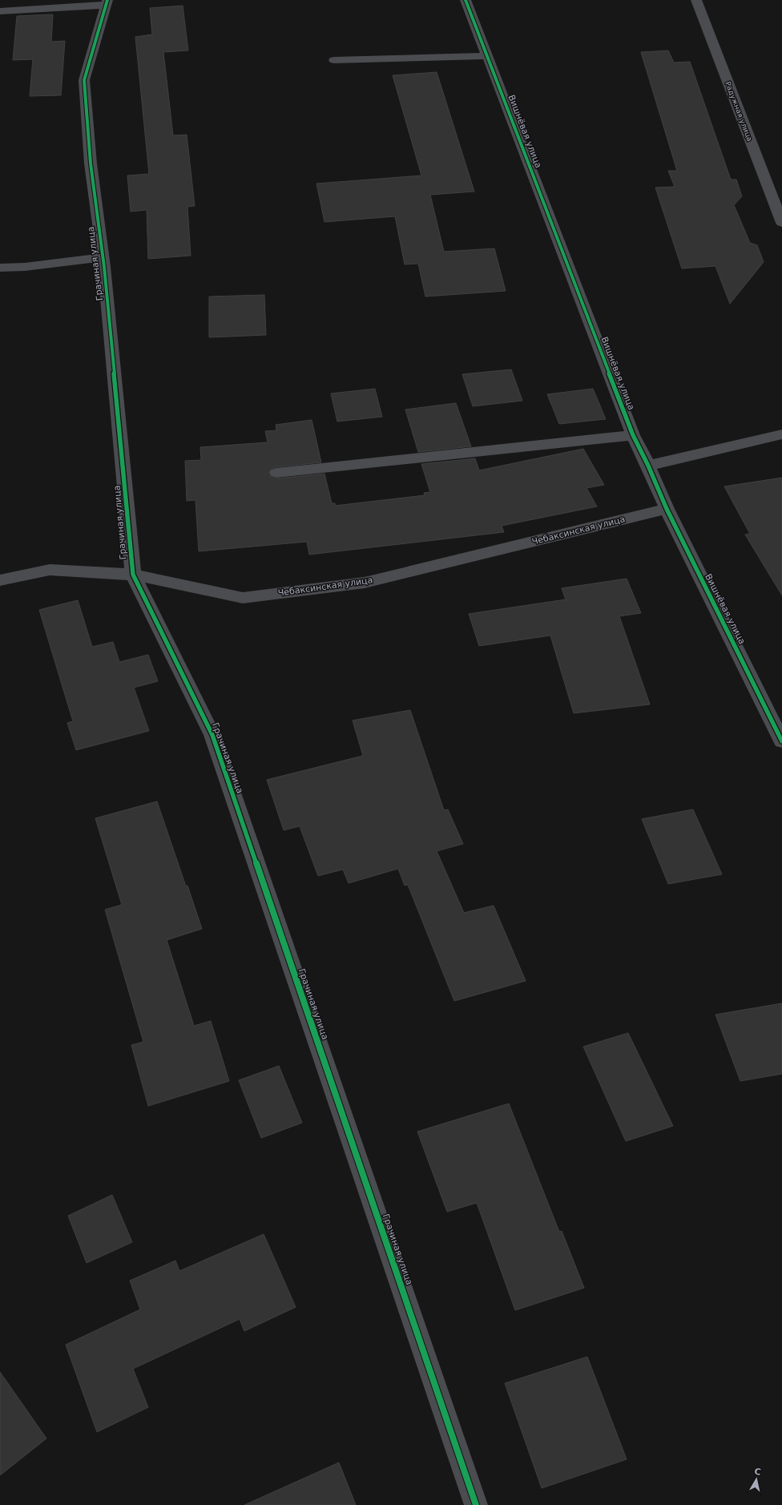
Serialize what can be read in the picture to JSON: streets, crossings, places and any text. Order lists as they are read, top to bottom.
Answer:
{
  "streets": {
    "street": [
      "Радужная улица",
      "Вишнёвая улица",
      "Грачиная улица",
      "Чебаксинская улица"
    ]
  },
  "crossings": [
    ["Вишнёвая улица", "Чебаксинская улица"],
    ["Грачиная улица", "Чебаксинская улица"]
  ],
  "north": "top"
}
